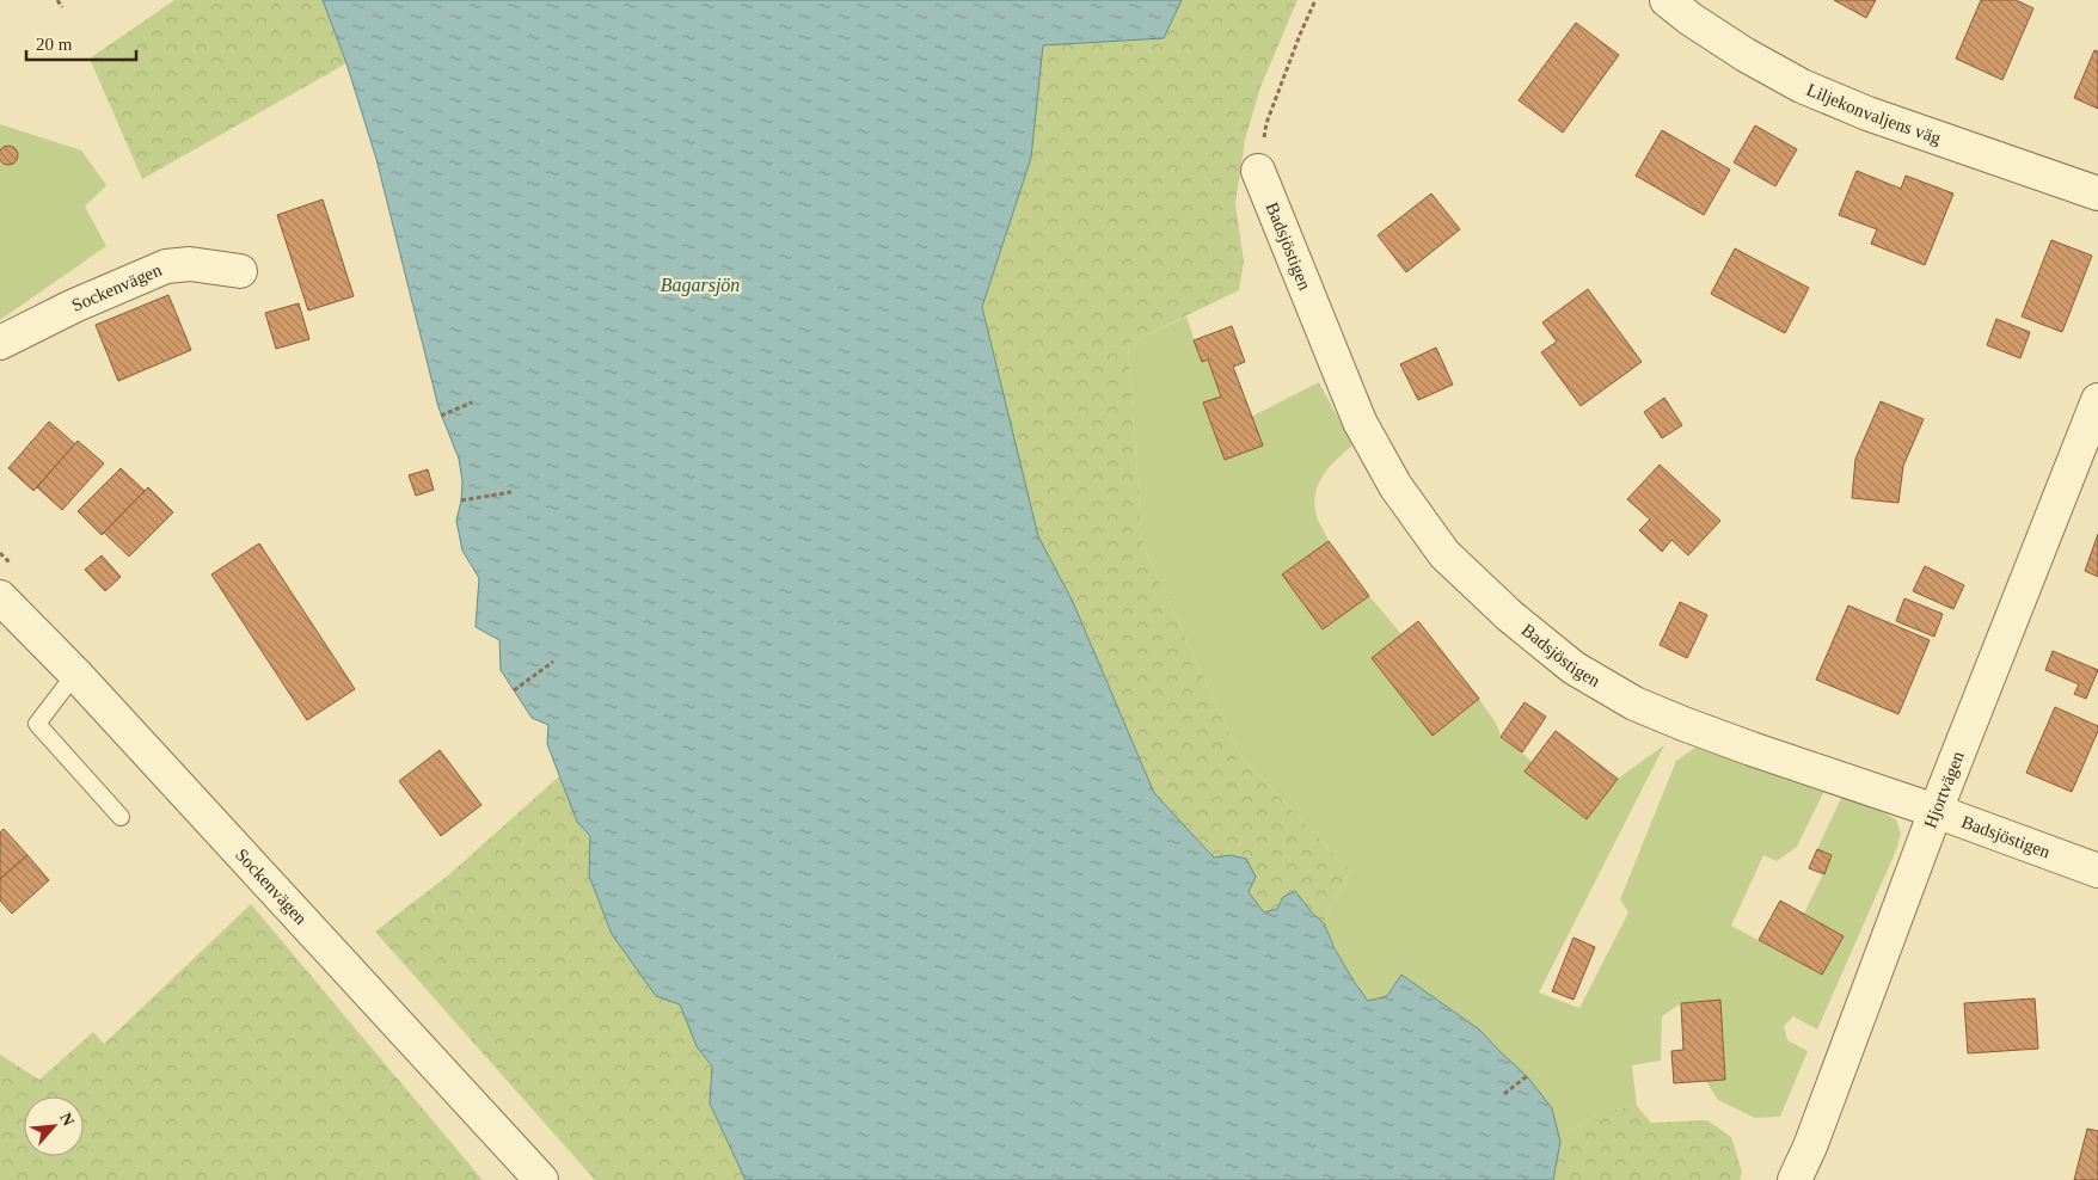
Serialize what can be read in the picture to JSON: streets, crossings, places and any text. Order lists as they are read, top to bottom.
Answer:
{
  "streets": {
    "street": [
      "Liljekonvaljens väg",
      "Badsjöstigen",
      "Sockenvägen",
      "Hjortvägen"
    ]
  },
  "crossings": [
    ["Badsjöstigen", "Hjortvägen"]
  ],
  "water": ["Bagarsjön"],
  "scale_bar": "20 m",
  "north": "top right"
}
